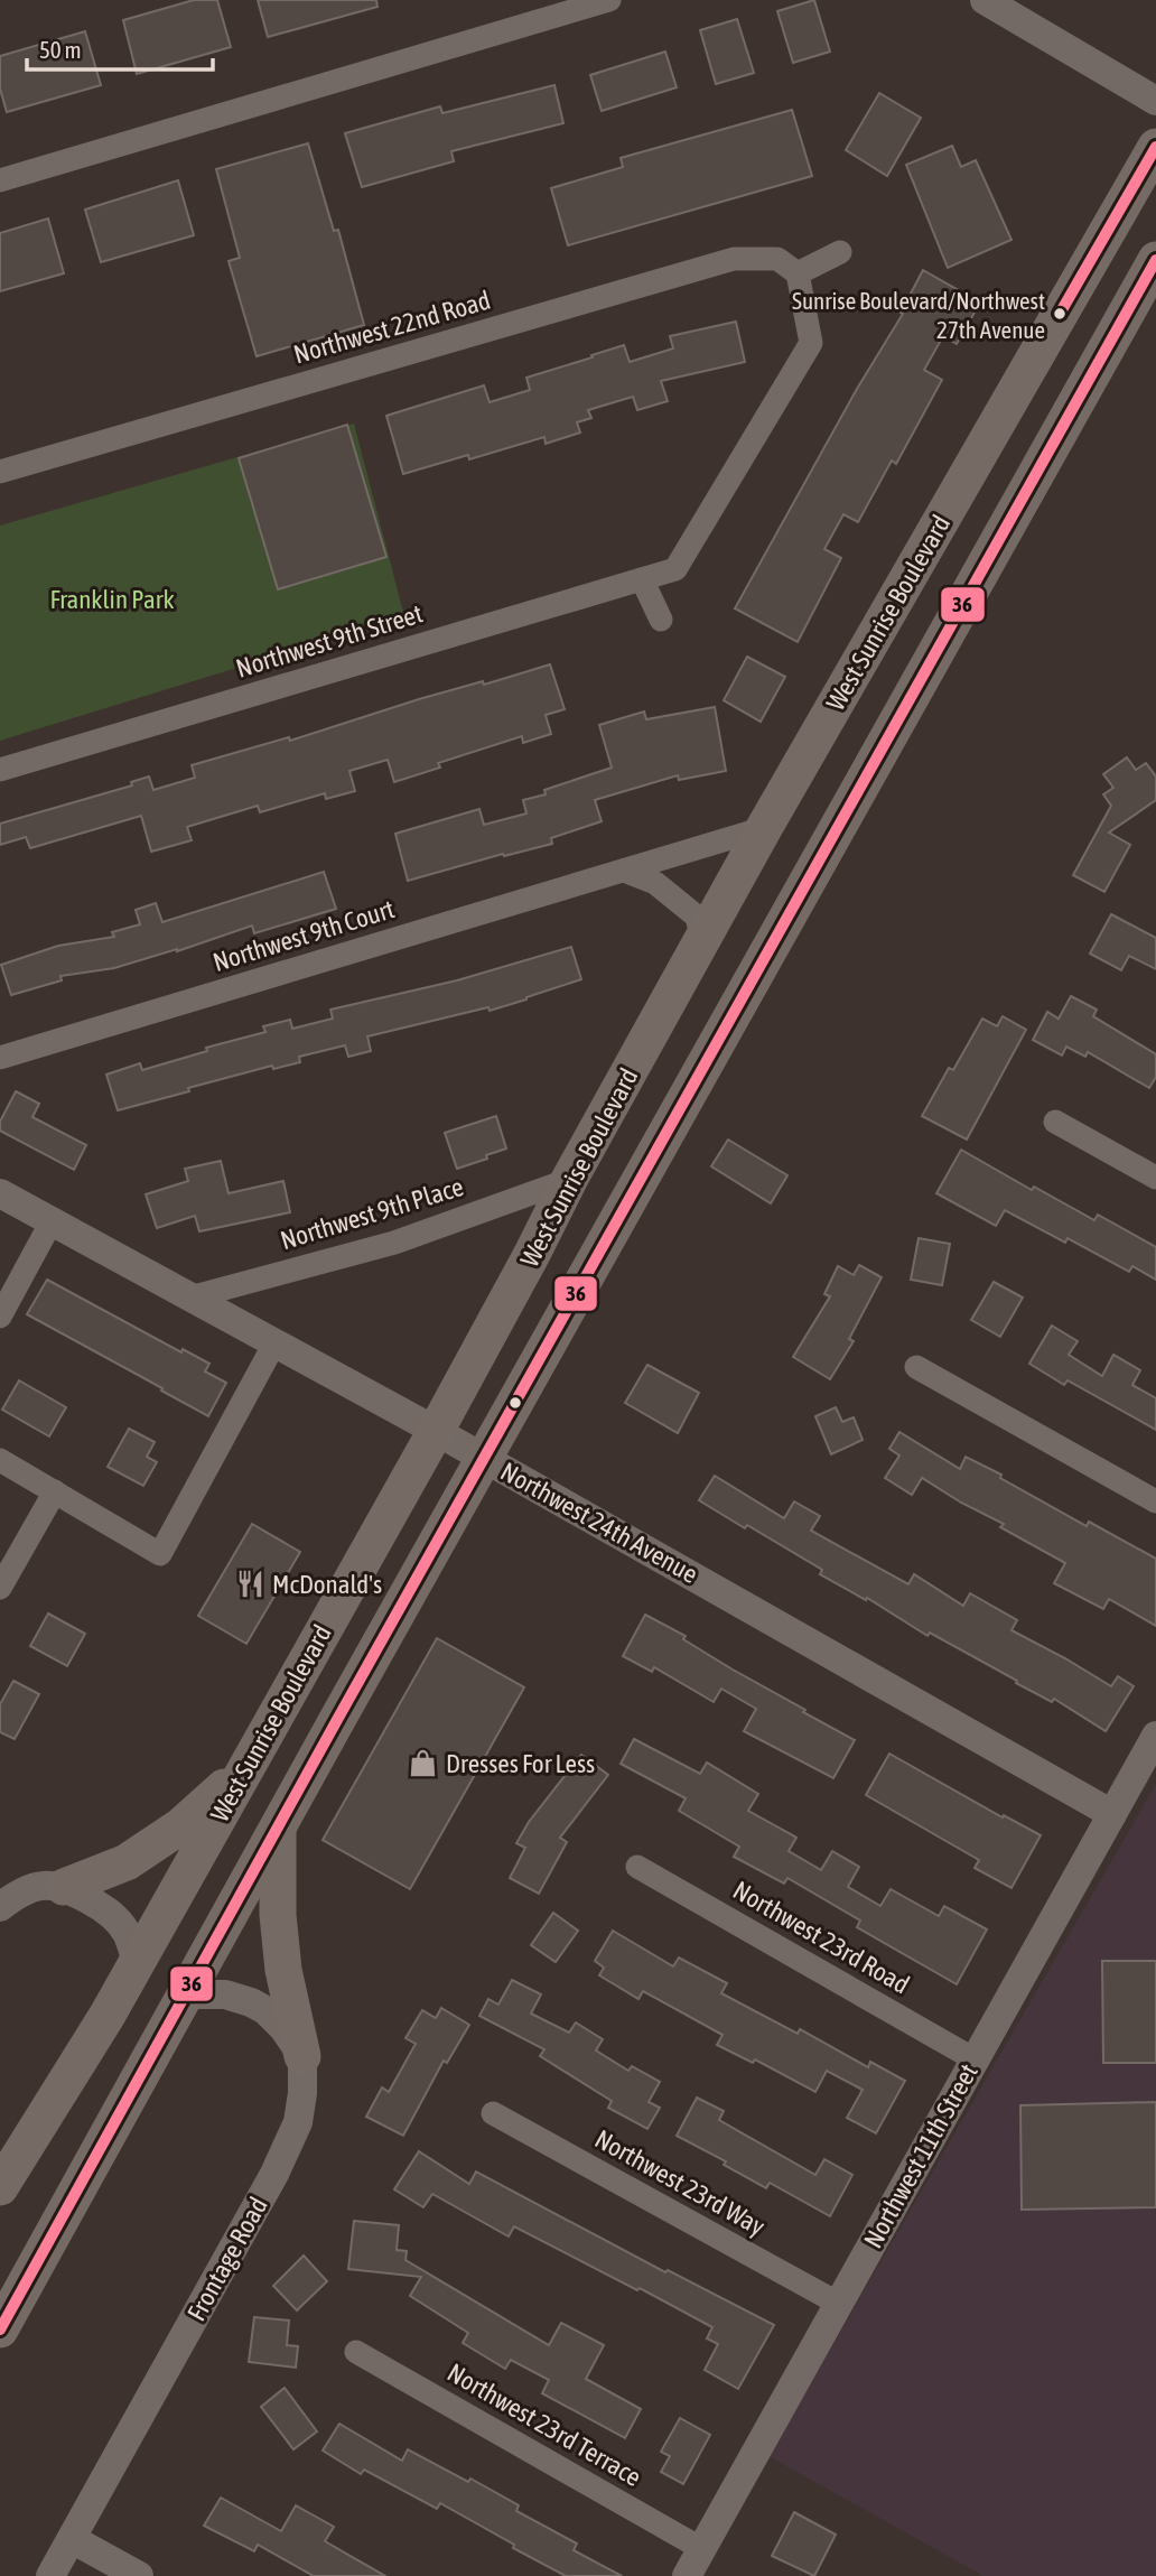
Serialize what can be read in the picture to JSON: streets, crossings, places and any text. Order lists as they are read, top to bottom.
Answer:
{
  "streets": {
    "main road": ["West Sunrise Boulevard"],
    "street": [
      "Northwest 22nd Road",
      "Northwest 9th Street",
      "Northwest 9th Court",
      "Northwest 9th Place",
      "Northwest 24th Avenue",
      "Northwest 23rd Road",
      "Northwest 11th Street",
      "Northwest 23rd Way",
      "Frontage Road",
      "Northwest 23rd Terrace"
    ]
  },
  "crossings": [
    ["Northwest 22nd Road", "Northwest 9th Street"],
    ["West Sunrise Boulevard", "Northwest 9th Court"],
    ["West Sunrise Boulevard", "Northwest 9th Place"],
    ["West Sunrise Boulevard", "Northwest 24th Avenue"],
    ["Northwest 9th Place", "Northwest 24th Avenue"],
    ["Northwest 24th Avenue", "Northwest 11th Street"],
    ["Northwest 23rd Road", "Northwest 11th Street"],
    ["Northwest 11th Street", "Northwest 23rd Way"],
    ["Northwest 11th Street", "Northwest 23rd Terrace"]
  ],
  "parks": ["Franklin Park"],
  "places": {
    "other": ["Sunrise Boulevard/Northwest 27th Avenue"],
    "restaurant": ["McDonald's"],
    "shop": ["Dresses For Less"]
  },
  "lines": ["transit line 36"],
  "scale_bar": "50 m"
}
